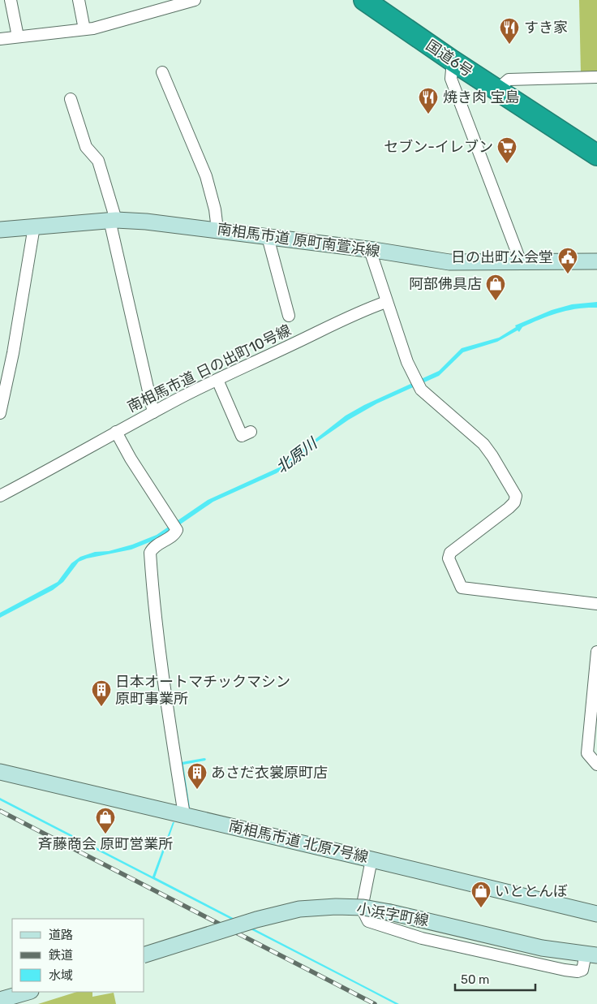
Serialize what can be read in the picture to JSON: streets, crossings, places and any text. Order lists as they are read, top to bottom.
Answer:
{
  "streets": {
    "highway": ["国道6号"],
    "street": [
      "南相馬市道 原町南萱浜線",
      "南相馬市道 日の出町10号線",
      "南相馬市道 北原7号線",
      "小浜字町線"
    ]
  },
  "water": ["北原川"],
  "places": {
    "restaurant": ["すき家", "焼き肉 宝島"],
    "supermarket": ["セブン-イレブン"],
    "public building": ["日の出町公会堂"],
    "shop": ["阿部佛具店", "斉藤商会 原町営業所", "いととんぼ"],
    "building": ["日本オートマチックマシン 原町事業所", "あさだ衣裳原町店"]
  },
  "legend": ["道路", "鉄道", "水域"],
  "scale_bar": "50 m"
}
